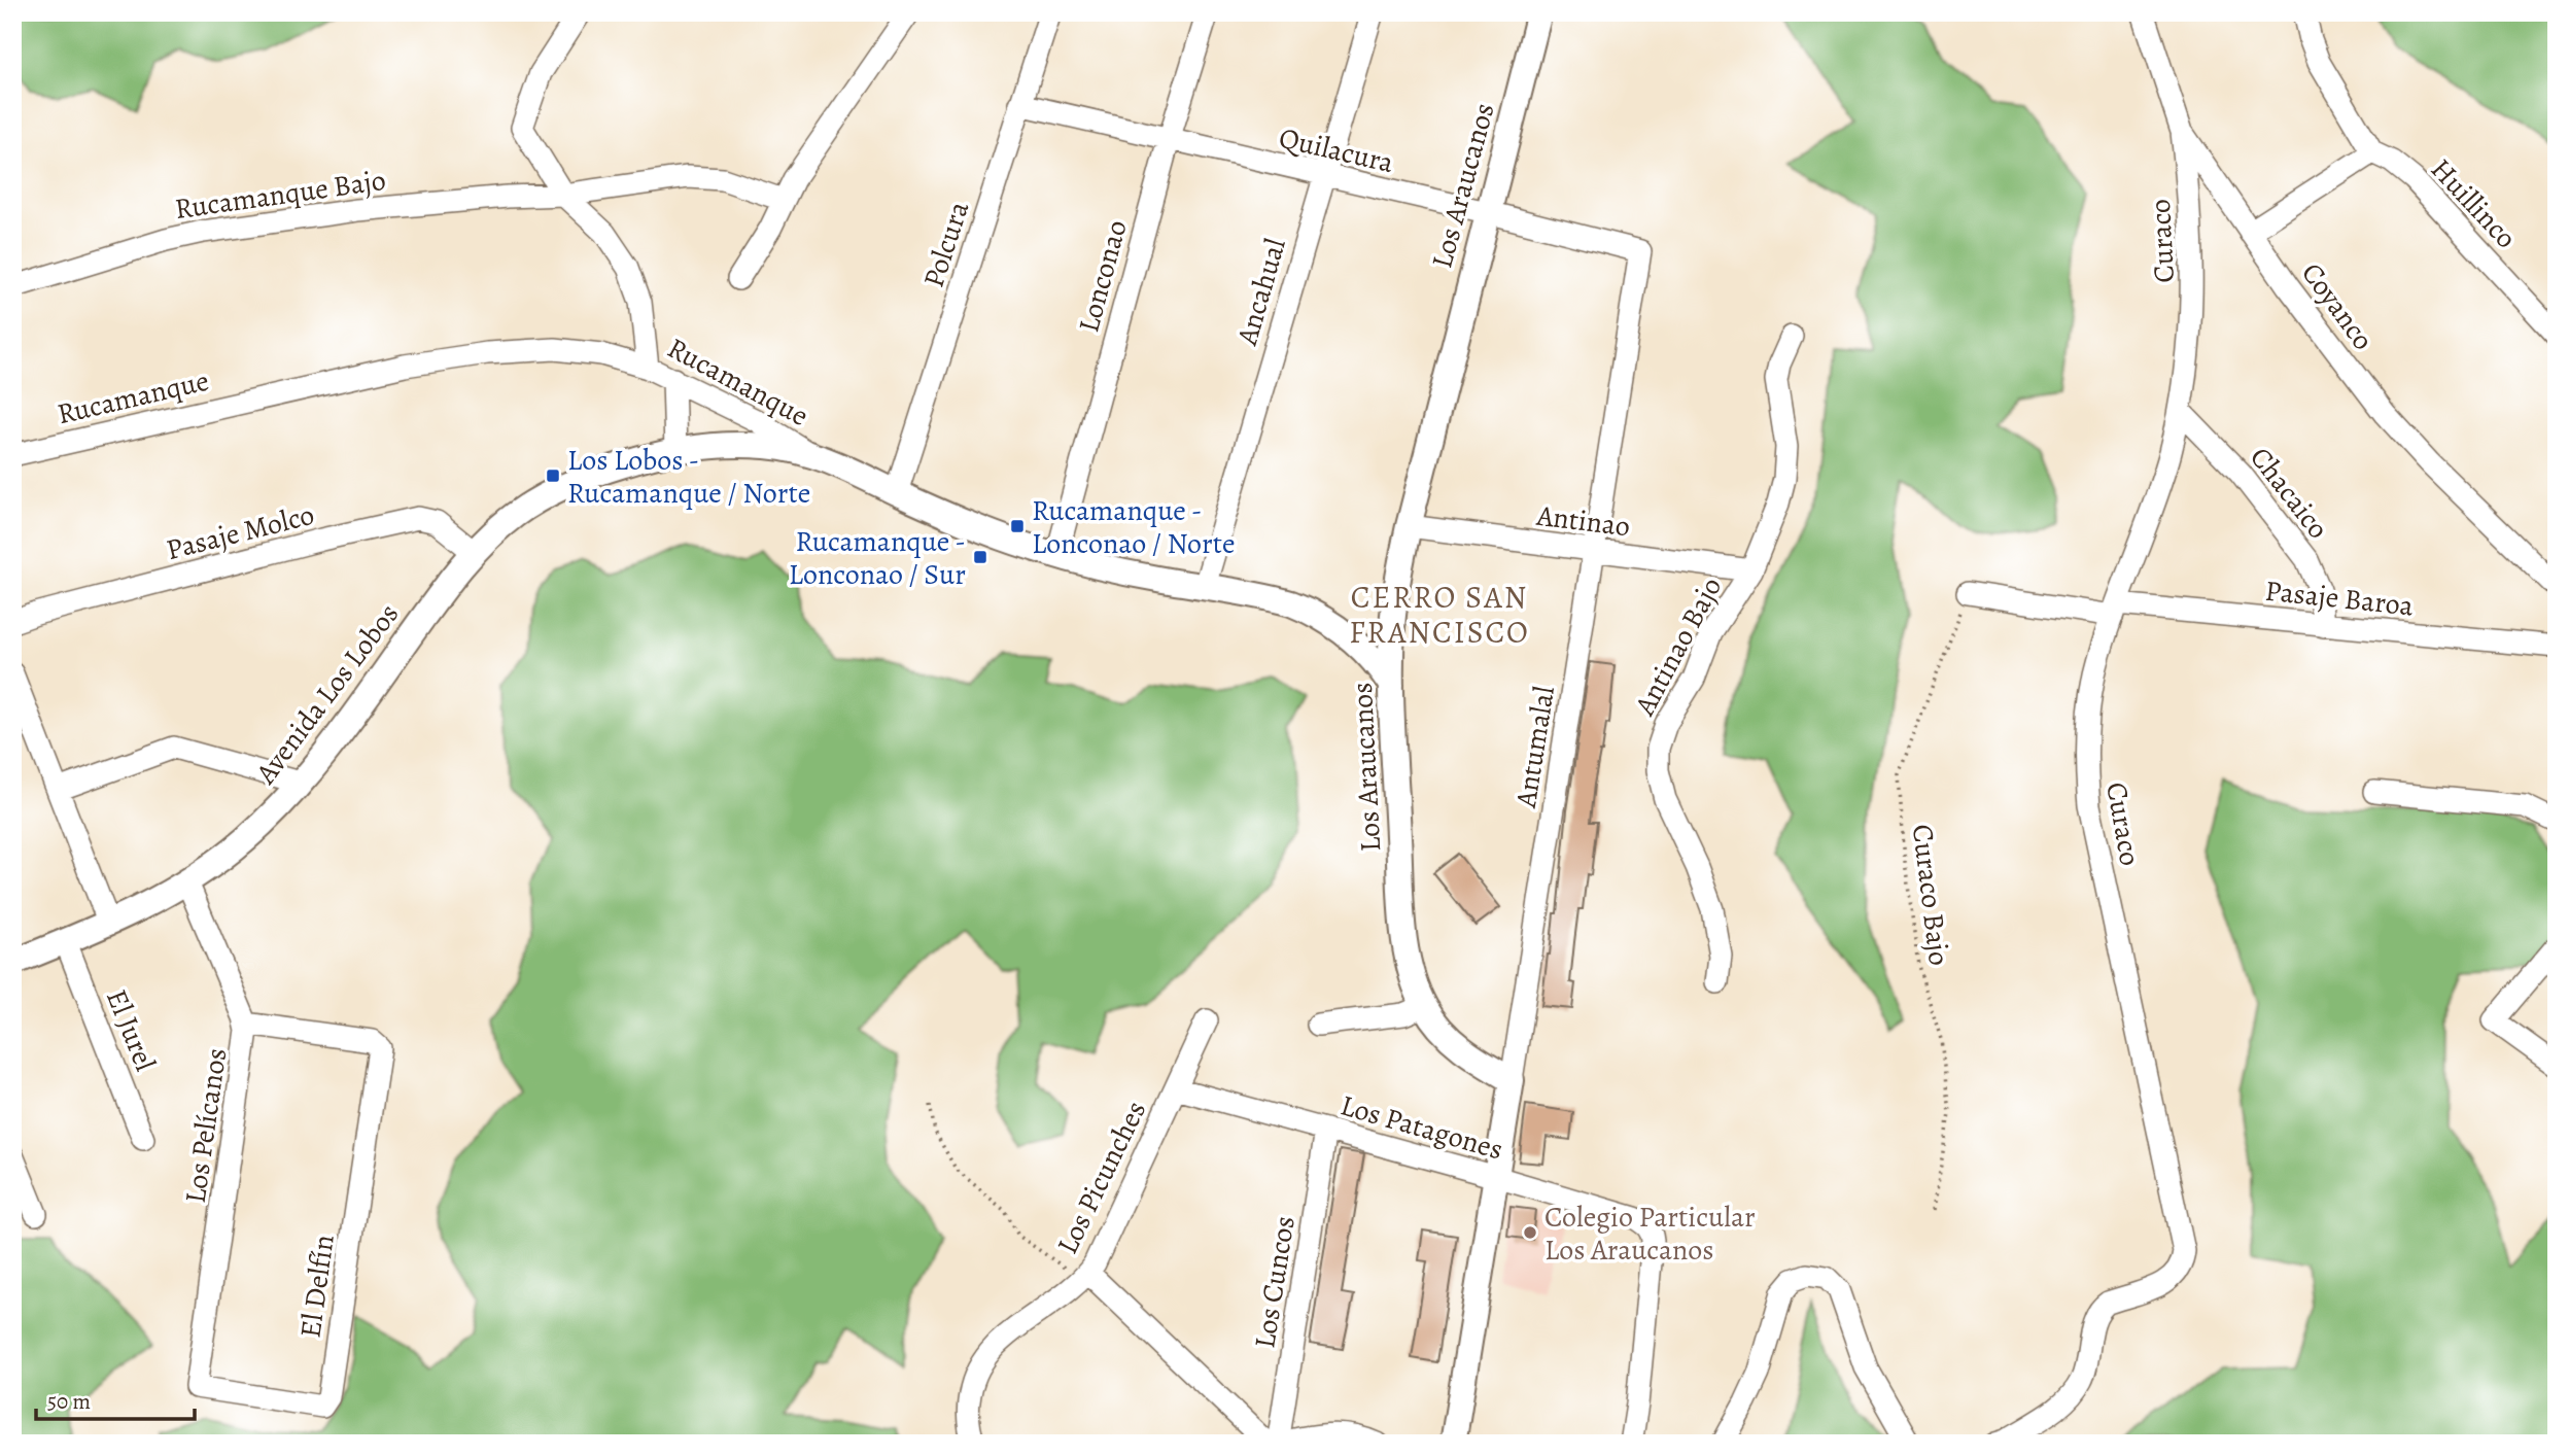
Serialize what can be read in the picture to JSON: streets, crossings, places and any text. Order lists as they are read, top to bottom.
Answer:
{
  "streets": {
    "street": [
      "Quilacura",
      "Los Araucanos",
      "Rucamanque Bajo",
      "Huillinco",
      "Curaco",
      "Polcura",
      "Lonconao",
      "Ancahual",
      "Coyanco",
      "Rucamanque",
      "Chacaico",
      "Antinao",
      "Pasaje Molco",
      "Pasaje Baroa",
      "Antinao Bajo",
      "Avenida Los Lobos",
      "Antumalal",
      "El Jurel",
      "Los Pelícanos",
      "Los Patagones",
      "Los Picunches",
      "Los Cuncos",
      "El Delfín"
    ],
    "path": ["Curaco Bajo"]
  },
  "crossings": [
    ["Quilacura", "Los Araucanos"],
    ["Quilacura", "Polcura"],
    ["Quilacura", "Lonconao"],
    ["Quilacura", "Ancahual"],
    ["Quilacura", "Antumalal"],
    ["Los Araucanos", "Rucamanque"],
    ["Los Araucanos", "Antinao"],
    ["Los Araucanos", "Antumalal"],
    ["Curaco", "Coyanco"],
    ["Curaco", "Chacaico"],
    ["Curaco", "Pasaje Baroa"],
    ["Polcura", "Rucamanque"],
    ["Lonconao", "Rucamanque"],
    ["Ancahual", "Rucamanque"],
    ["Rucamanque", "Avenida Los Lobos"],
    ["Chacaico", "Pasaje Baroa"],
    ["Antinao", "Antinao Bajo"],
    ["Antinao", "Antumalal"],
    ["Pasaje Molco", "Avenida Los Lobos"],
    ["Pasaje Baroa", "Curaco Bajo"],
    ["Avenida Los Lobos", "El Jurel"],
    ["Avenida Los Lobos", "Los Pelícanos"],
    ["Los Pelícanos", "El Delfín"],
    ["Los Patagones", "Los Picunches"],
    ["Los Patagones", "Los Cuncos"]
  ],
  "districts": ["CERRO SAN FRANCISCO"],
  "places": {
    "transit": ["Los Lobos - Rucamanque / Norte", "Rucamanque - Lonconao / Norte", "Rucamanque - Lonconao / Sur"],
    "other": ["Colegio Particular Los Araucanos"]
  },
  "scale_bar": "50 m"
}
